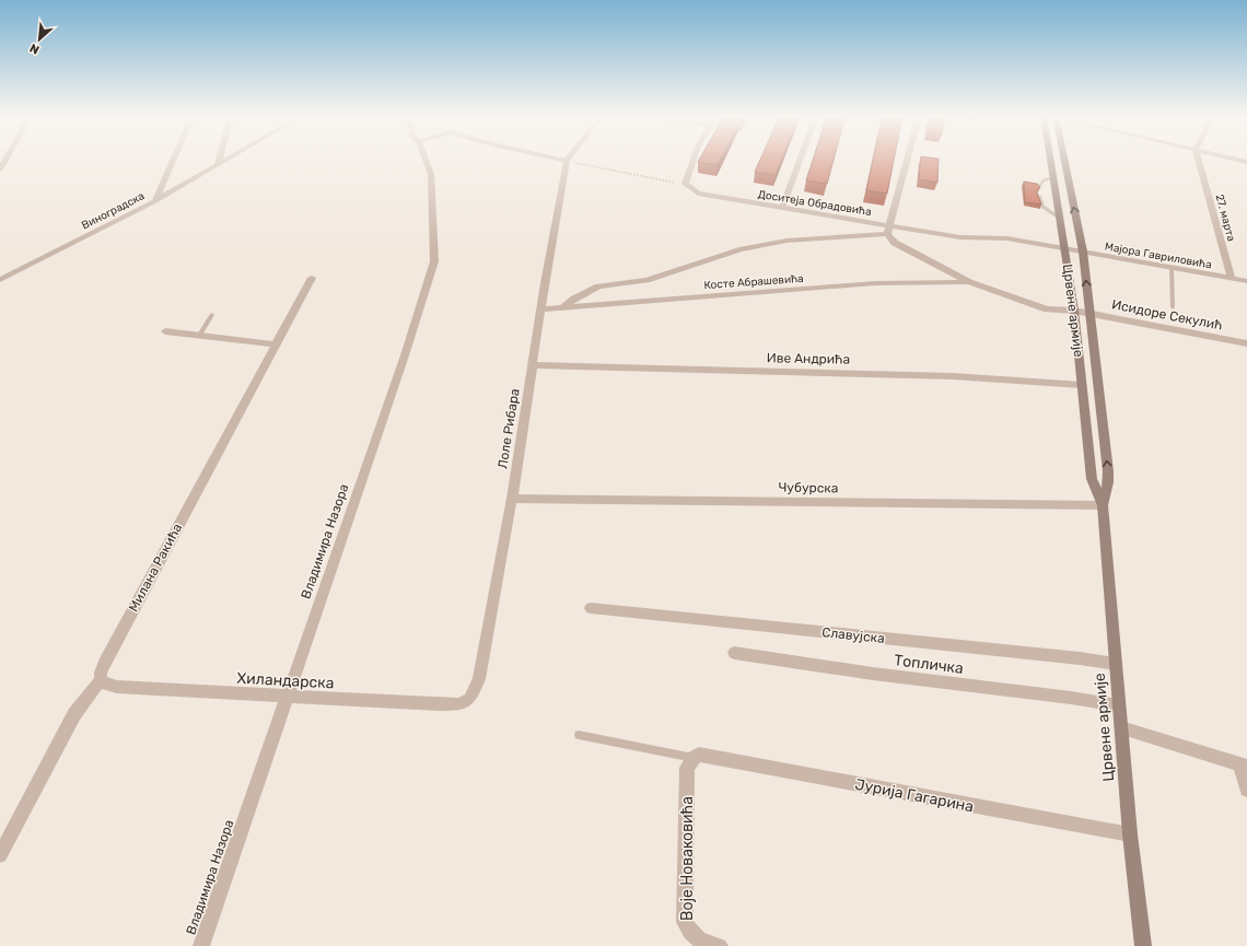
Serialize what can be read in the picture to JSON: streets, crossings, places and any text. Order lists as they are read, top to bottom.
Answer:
{
  "streets": {
    "main road": ["Црвене армије"],
    "street": [
      "Доситеја Обрадовића",
      "Виноградска",
      "27. марта",
      "Мајора Гавриловића",
      "Косте Абрашевића",
      "Исидоре Секулић",
      "Иве Андрића",
      "Лоле Рибара",
      "Чубурска",
      "Владимира Назора",
      "Милана Ракића",
      "Славујска",
      "Топличка",
      "Хиландарска",
      "Јурија Гагарина",
      "Воје Новаковића"
    ]
  },
  "crossings": [
    ["Доситеја Обрадовића", "Мајора Гавриловића"],
    ["Доситеја Обрадовића", "Косте Абрашевића"],
    ["Доситеја Обрадовића", "Црвене армије"],
    ["27. марта", "Мајора Гавриловића"],
    ["Мајора Гавриловића", "Црвене армије"],
    ["Косте Абрашевића", "Црвене армије"],
    ["Косте Абрашевића", "Исидоре Секулић"],
    ["Косте Абрашевића", "Лоле Рибара"],
    ["Црвене армије", "Исидоре Секулић"],
    ["Црвене армије", "Иве Андрића"],
    ["Црвене армије", "Чубурска"],
    ["Црвене армије", "Славујска"],
    ["Црвене армије", "Топличка"],
    ["Црвене армије", "Јурија Гагарина"],
    ["Иве Андрића", "Лоле Рибара"],
    ["Лоле Рибара", "Чубурска"],
    ["Лоле Рибара", "Хиландарска"],
    ["Владимира Назора", "Хиландарска"],
    ["Милана Ракића", "Хиландарска"],
    ["Јурија Гагарина", "Воје Новаковића"]
  ],
  "north": "bottom left"
}
